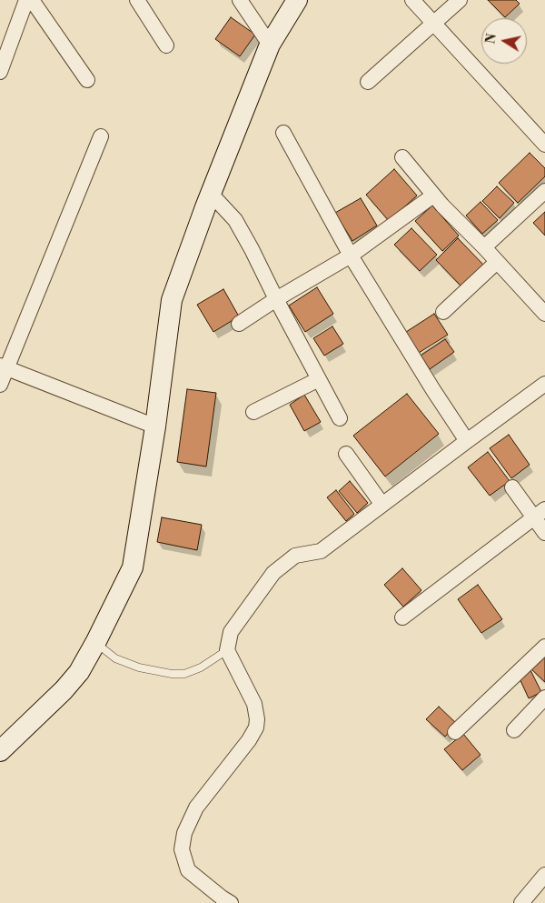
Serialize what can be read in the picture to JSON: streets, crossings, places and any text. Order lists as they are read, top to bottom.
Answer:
{
  "north": "left"
}
